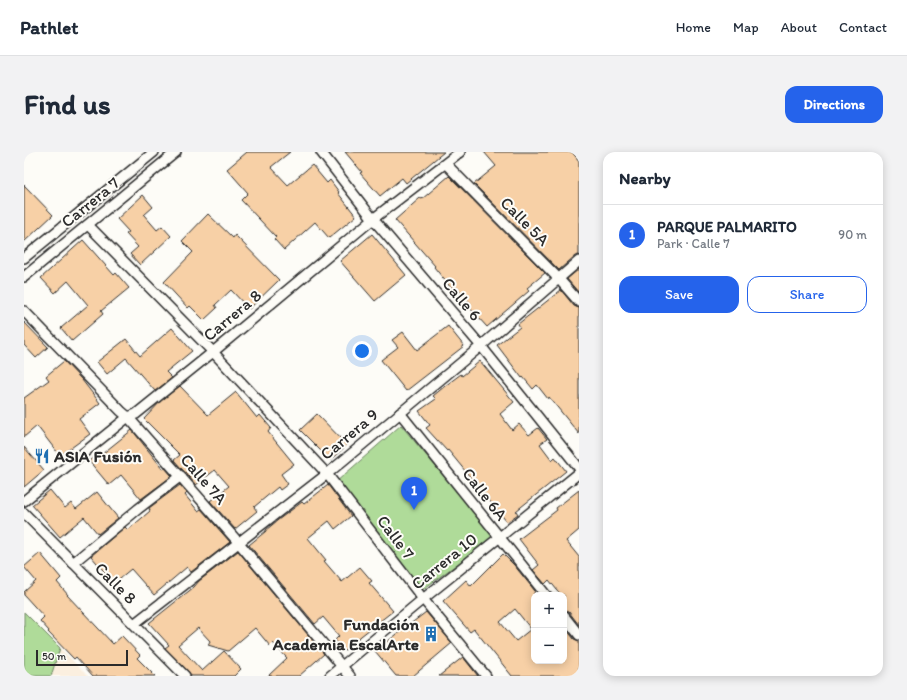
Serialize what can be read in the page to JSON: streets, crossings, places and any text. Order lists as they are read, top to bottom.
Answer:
{
  "streets": {
    "street": [
      "Carrera 7",
      "Calle 5A",
      "Calle 6",
      "Carrera 8",
      "Carrera 9",
      "Calle 7A",
      "Calle 6A",
      "Calle 7",
      "Carrera 10",
      "Calle 8"
    ]
  },
  "crossings": [
    ["Carrera 7", "Calle 7"],
    ["Calle 5A", "Carrera 8"],
    ["Calle 5A", "Carrera 9"],
    ["Calle 6", "Carrera 8"],
    ["Calle 6", "Carrera 9"],
    ["Carrera 8", "Calle 7A"],
    ["Carrera 8", "Calle 7"],
    ["Carrera 9", "Calle 7A"],
    ["Carrera 9", "Calle 6A"],
    ["Carrera 9", "Calle 7"],
    ["Carrera 9", "Calle 8"],
    ["Calle 7A", "Carrera 10"],
    ["Calle 6A", "Carrera 10"],
    ["Calle 7", "Carrera 10"]
  ],
  "places": {
    "restaurant": ["ASIA Fusión"],
    "building": ["Fundación Academia EscalArte"]
  },
  "scale_bar": "50 m",
  "page": {
    "header": "Pathlet",
    "nav": [
      "Home",
      "Map",
      "About",
      "Contact"
    ],
    "buttons": [
      "Directions",
      ["Save", "Share"]
    ],
    "title": "Find us",
    "heading": "Nearby",
    "list": [
      {
        "mark": "1",
        "name": "PARQUE PALMARITO",
        "note": "Park · Calle 7",
        "value": "90 m"
      }
    ],
    "pins": "1",
    "map_buttons": ["+", "−"],
    "scale": "50 m"
  }
}
